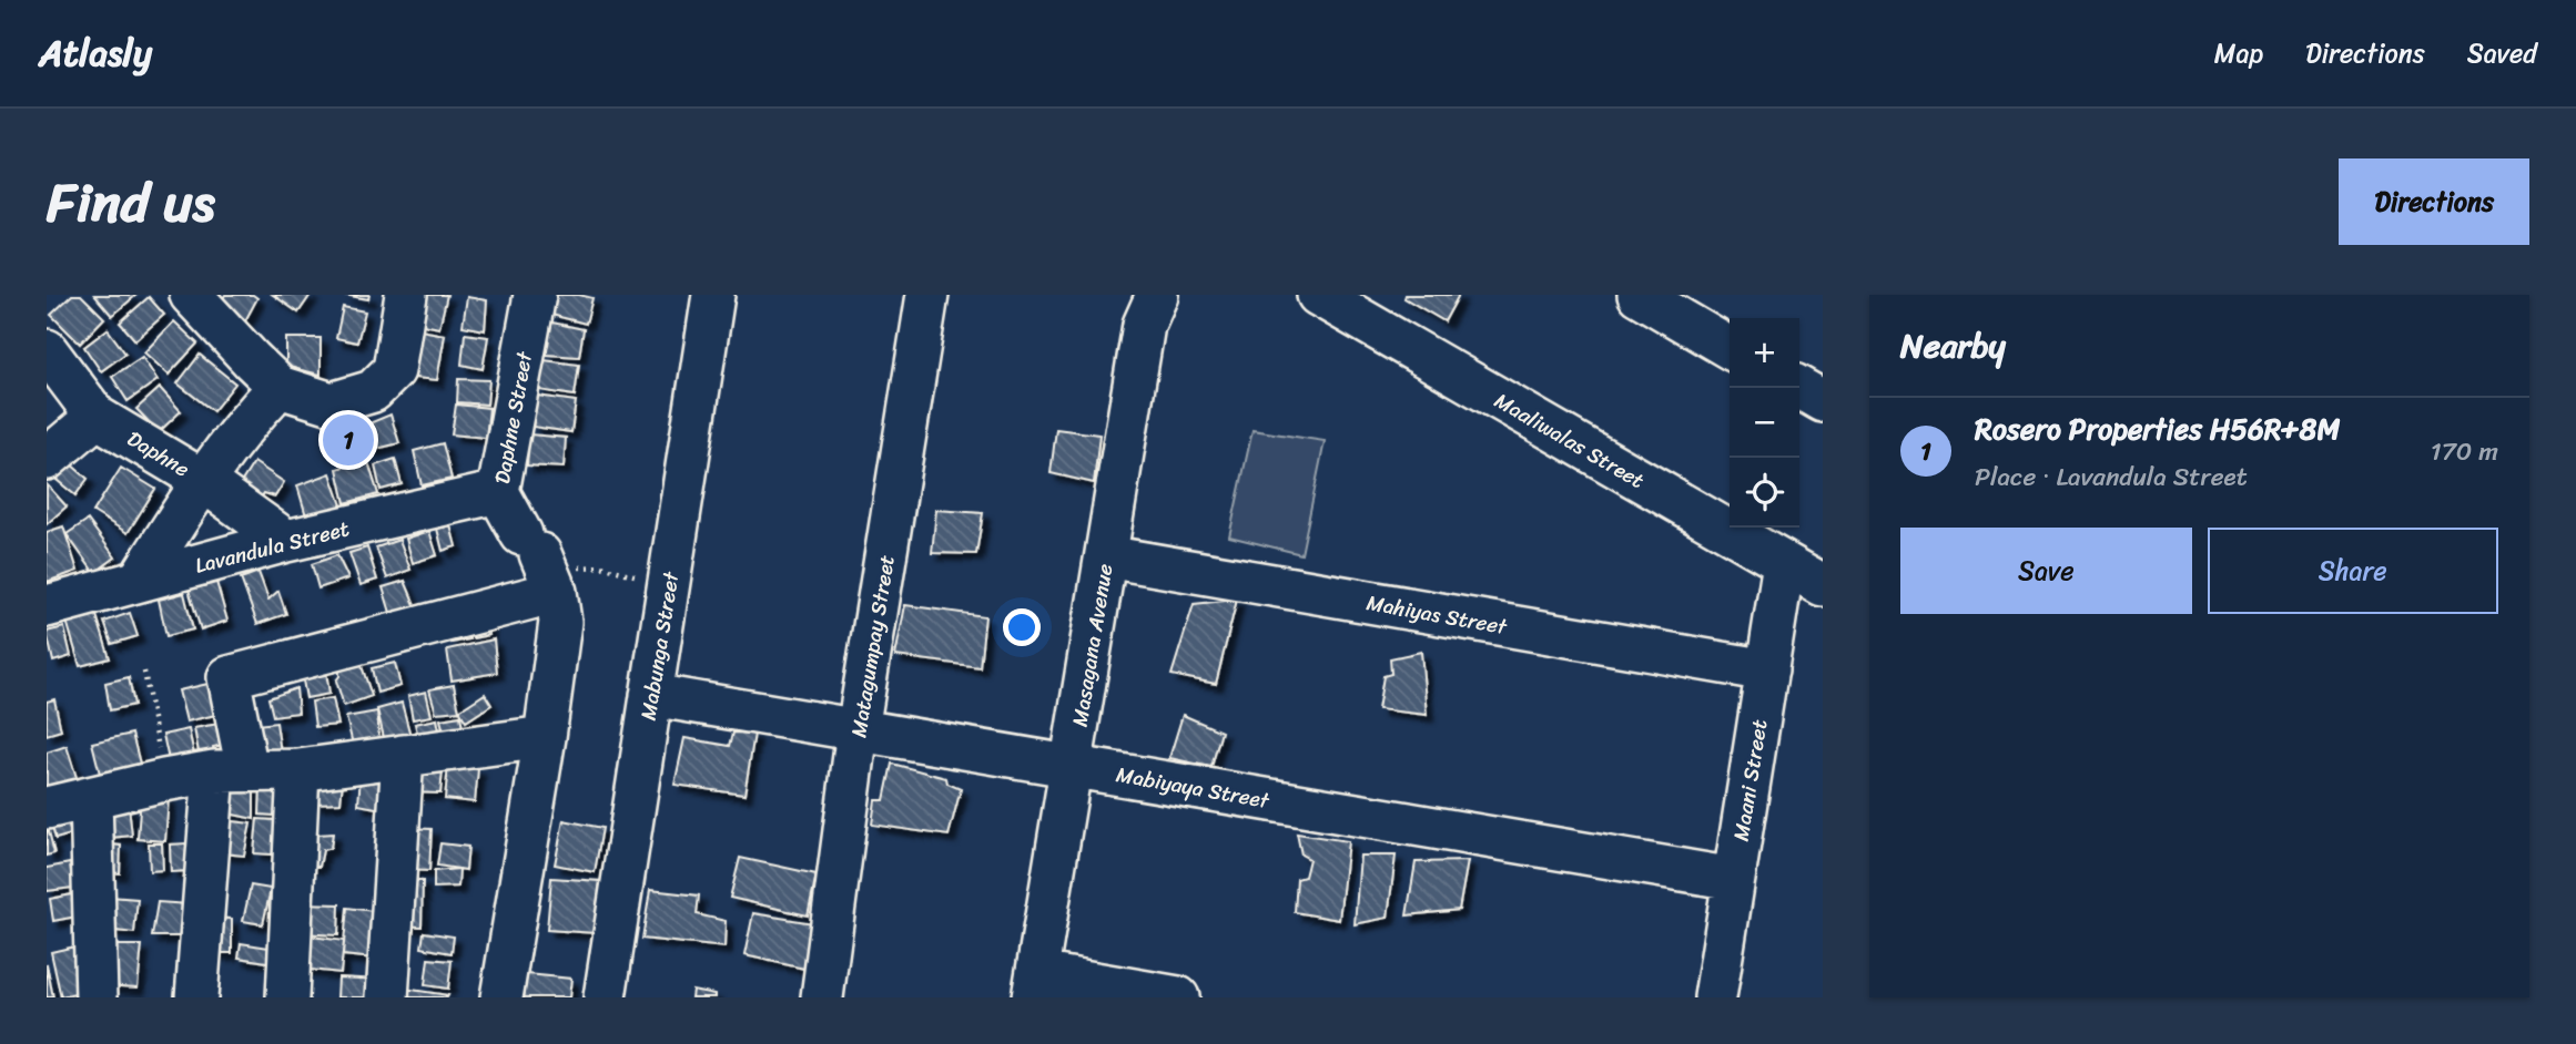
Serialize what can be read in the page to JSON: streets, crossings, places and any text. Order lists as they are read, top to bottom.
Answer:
{
  "streets": {
    "street": [
      "Daphne Street",
      "Maaliwalas Street",
      "Daphne",
      "Lavandula Street",
      "Mahiyas Street",
      "Masagana Avenue",
      "Mabunga Street",
      "Matagumpay Street",
      "Maani Street",
      "Mabiyaya Street"
    ]
  },
  "crossings": [
    ["Daphne Street", "Lavandula Street"],
    ["Maaliwalas Street", "Maani Street"],
    ["Daphne", "Lavandula Street"],
    ["Mahiyas Street", "Masagana Avenue"],
    ["Mahiyas Street", "Maani Street"],
    ["Masagana Avenue", "Mabiyaya Street"],
    ["Mabunga Street", "Mabiyaya Street"],
    ["Matagumpay Street", "Mabiyaya Street"],
    ["Maani Street", "Mabiyaya Street"]
  ],
  "page": {
    "header": "Atlasly",
    "nav": ["Map", "Directions", "Saved"],
    "title": "Find us",
    "buttons": [
      "Directions",
      ["Save", "Share"]
    ],
    "heading": "Nearby",
    "map_buttons": ["+", "−"],
    "list": [
      {
        "mark": "1",
        "name": "Rosero Properties H56R+8M",
        "note": "Place · Lavandula Street",
        "value": "170 m"
      }
    ],
    "pins": "1"
  }
}
